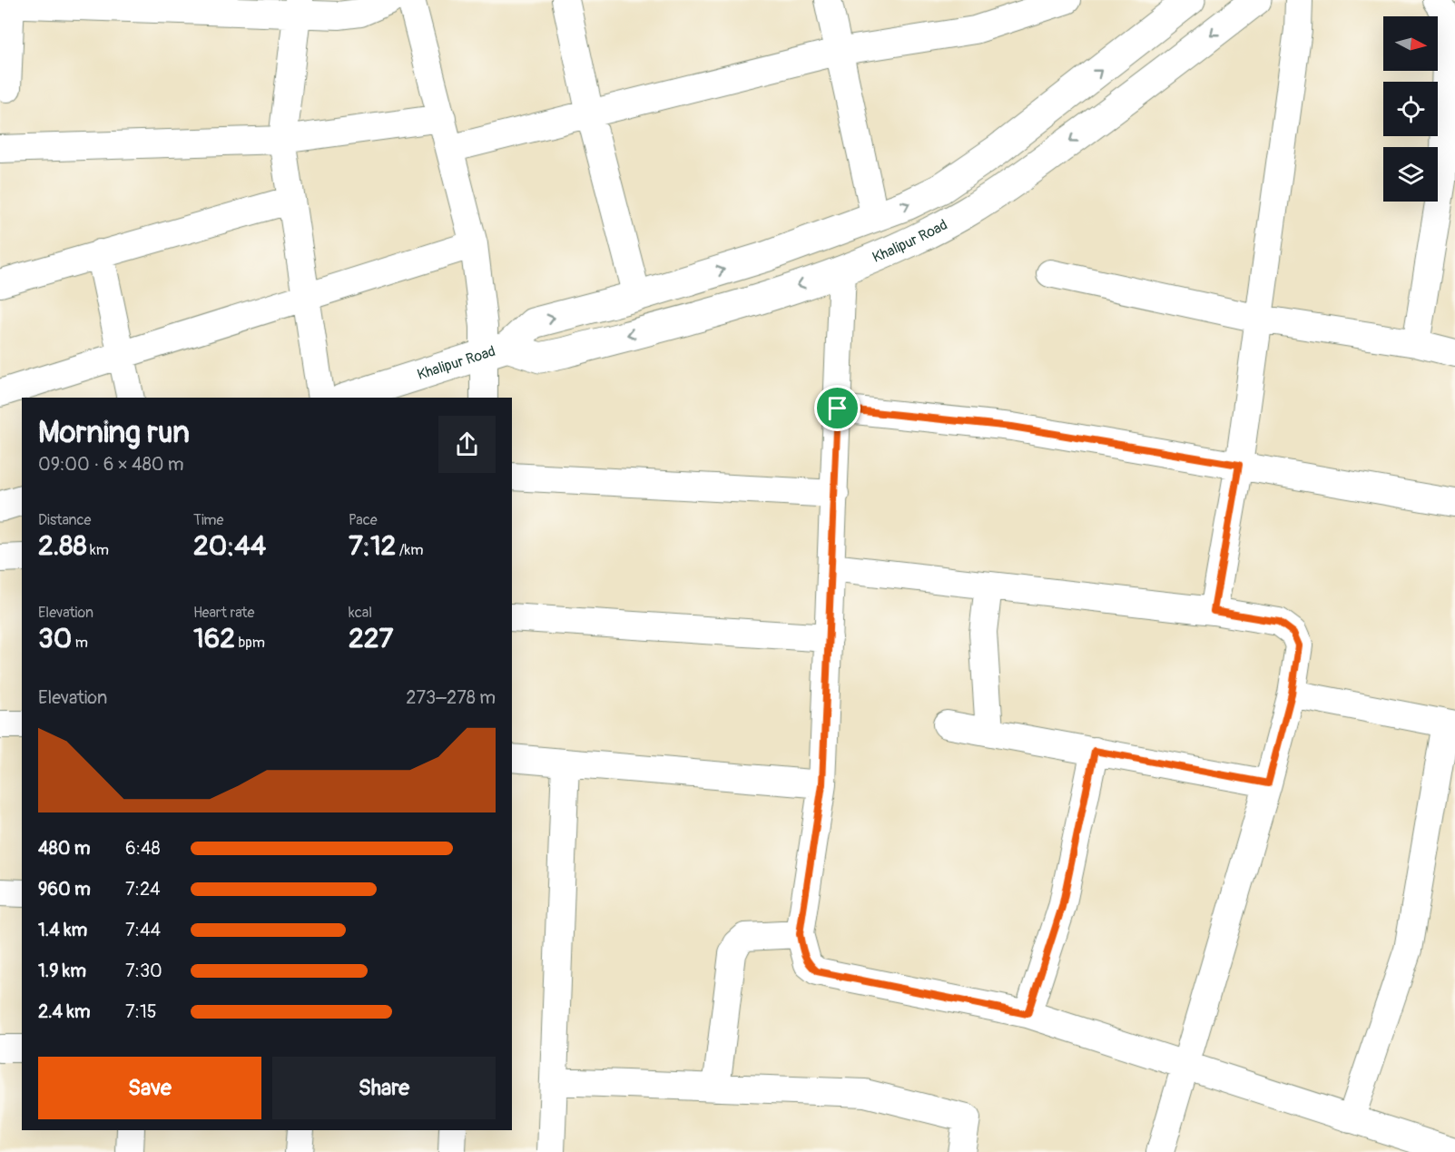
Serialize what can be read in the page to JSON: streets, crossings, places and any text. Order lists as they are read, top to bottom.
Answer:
{
  "streets": {
    "street": ["Khalipur Road"]
  },
  "north": "right",
  "page": {
    "heading": ["Morning run", "09:00 · 6 × 480 m"],
    "stats": [
      ["Distance", "2.88 km"],
      ["Time", "20:44"],
      ["Pace", "7:12 /km"],
      ["Elevation", "30 m"],
      ["Heart rate", "162 bpm"],
      ["kcal", "227"]
    ],
    "chart": ["Elevation", "273–278 m"],
    "list": [
      {
        "name": "480 m",
        "note": "6:48"
      },
      {
        "name": "960 m",
        "note": "7:24"
      },
      {
        "name": "1.4 km",
        "note": "7:44"
      },
      {
        "name": "1.9 km",
        "note": "7:30"
      },
      {
        "name": "2.4 km",
        "note": "7:15"
      }
    ],
    "buttons": ["Save", "Share"]
  }
}
